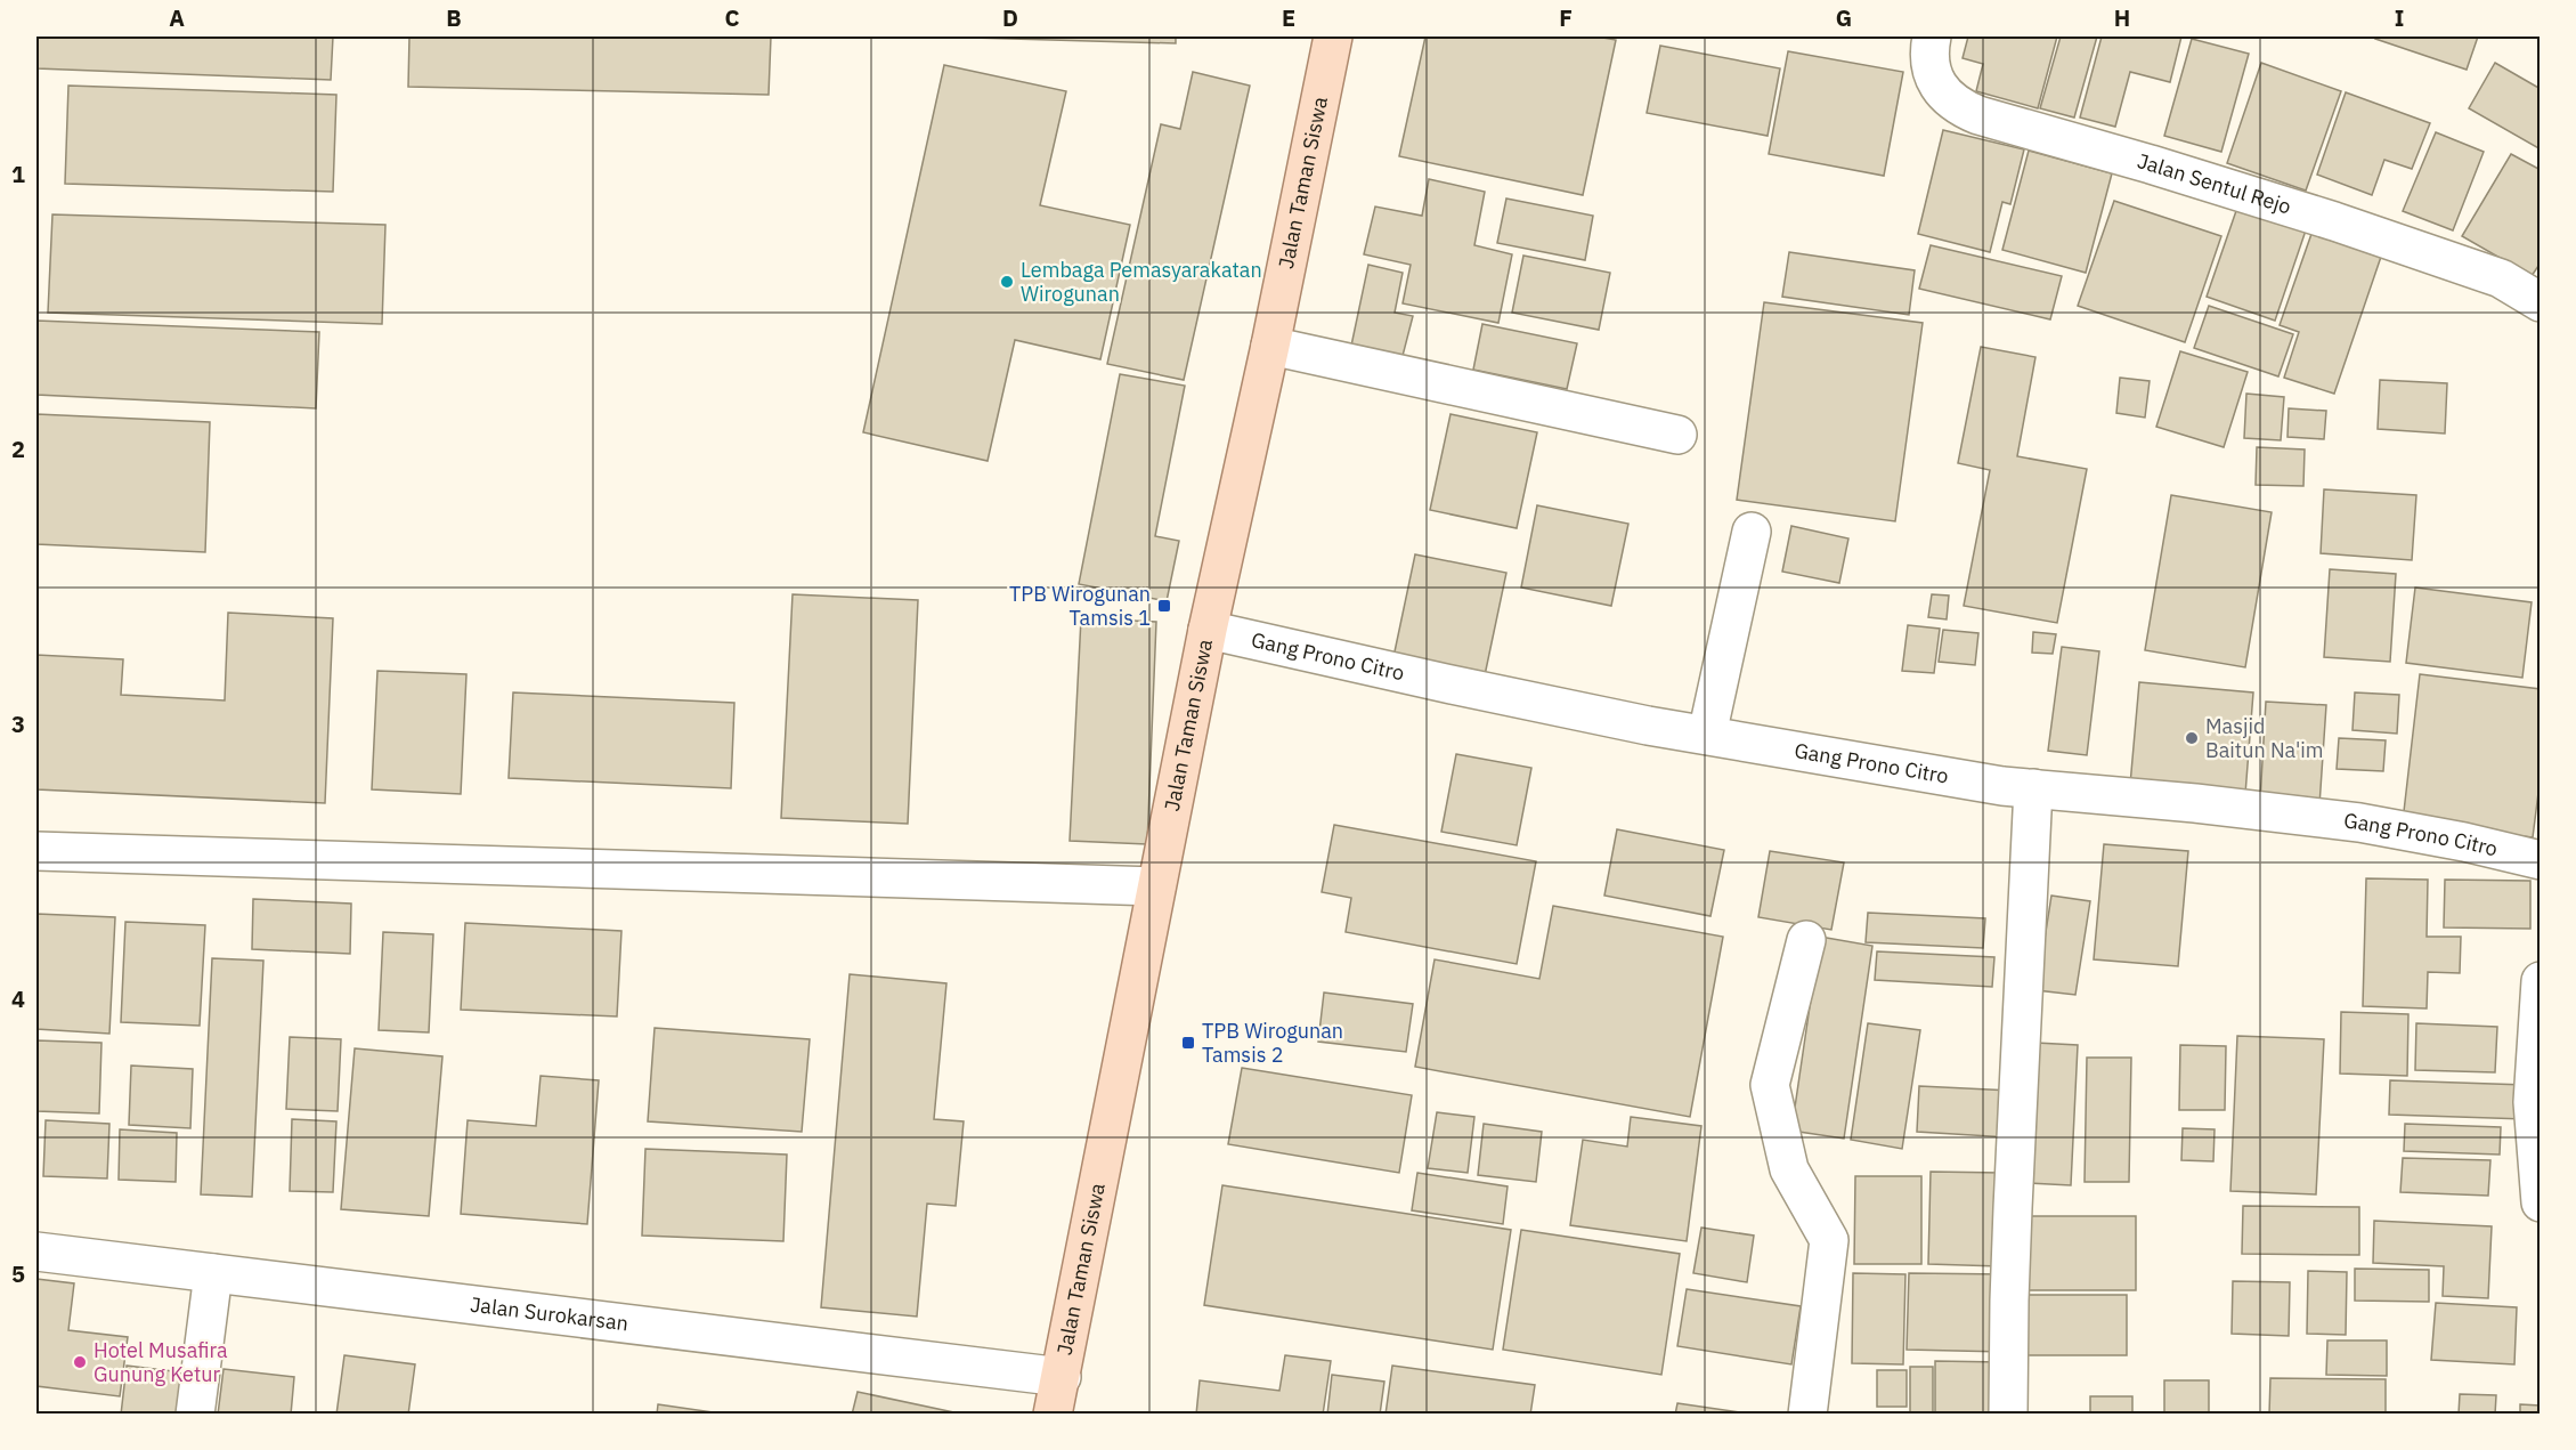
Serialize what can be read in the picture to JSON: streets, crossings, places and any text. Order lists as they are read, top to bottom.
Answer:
{
  "streets": {
    "main road": ["Jalan Taman Siswa"],
    "street": ["Jalan Sentul Rejo", "Gang Prono Citro", "Jalan Surokarsan"]
  },
  "crossings": [
    ["Jalan Taman Siswa", "Gang Prono Citro"],
    ["Jalan Taman Siswa", "Jalan Surokarsan"]
  ],
  "places": {
    "other": ["Lembaga Pemasyarakatan Wirogunan", "Masjid Baitun Na'im", "Hotel Musafira Gunung Ketur"],
    "transit": ["TPB Wirogunan Tamsis 1", "TPB Wirogunan Tamsis 2"]
  },
  "grid": {
    "columns": [
      "A",
      "B",
      "C",
      "D",
      "E",
      "F",
      "G",
      "H",
      "I"
    ],
    "rows": [
      "1",
      "2",
      "3",
      "4",
      "5"
    ]
  }
}
